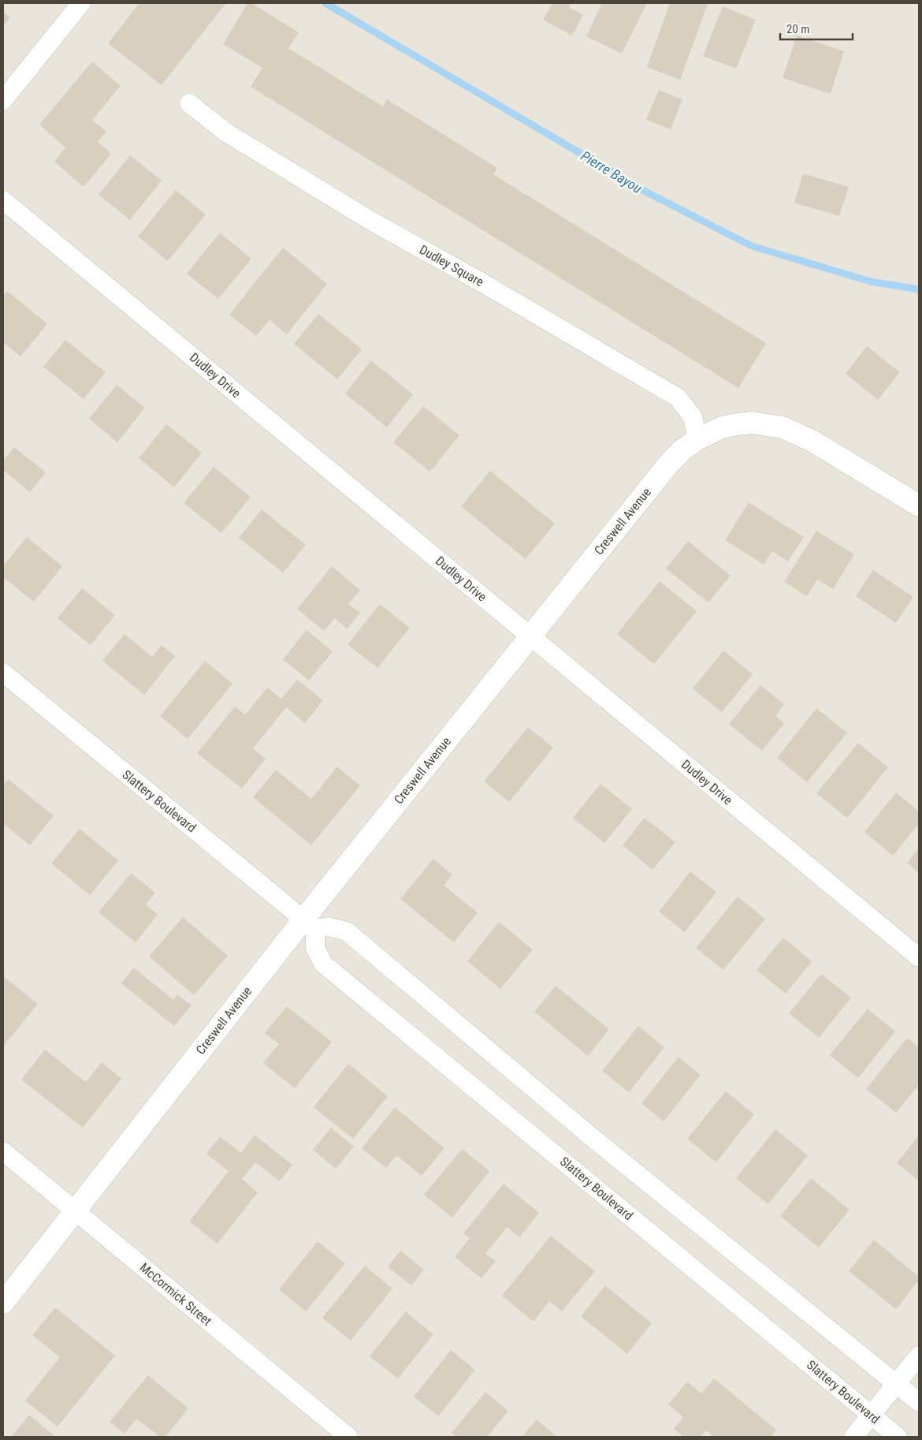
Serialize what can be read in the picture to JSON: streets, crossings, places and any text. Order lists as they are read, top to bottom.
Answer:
{
  "streets": {
    "street": [
      "Dudley Square",
      "Dudley Drive",
      "Creswell Avenue",
      "Slattery Boulevard",
      "McCormick Street"
    ]
  },
  "crossings": [
    ["Dudley Square", "Creswell Avenue"],
    ["Dudley Drive", "Creswell Avenue"],
    ["Creswell Avenue", "Slattery Boulevard"],
    ["Creswell Avenue", "McCormick Street"]
  ],
  "water": ["Pierre Bayou"],
  "scale_bar": "20 m"
}
